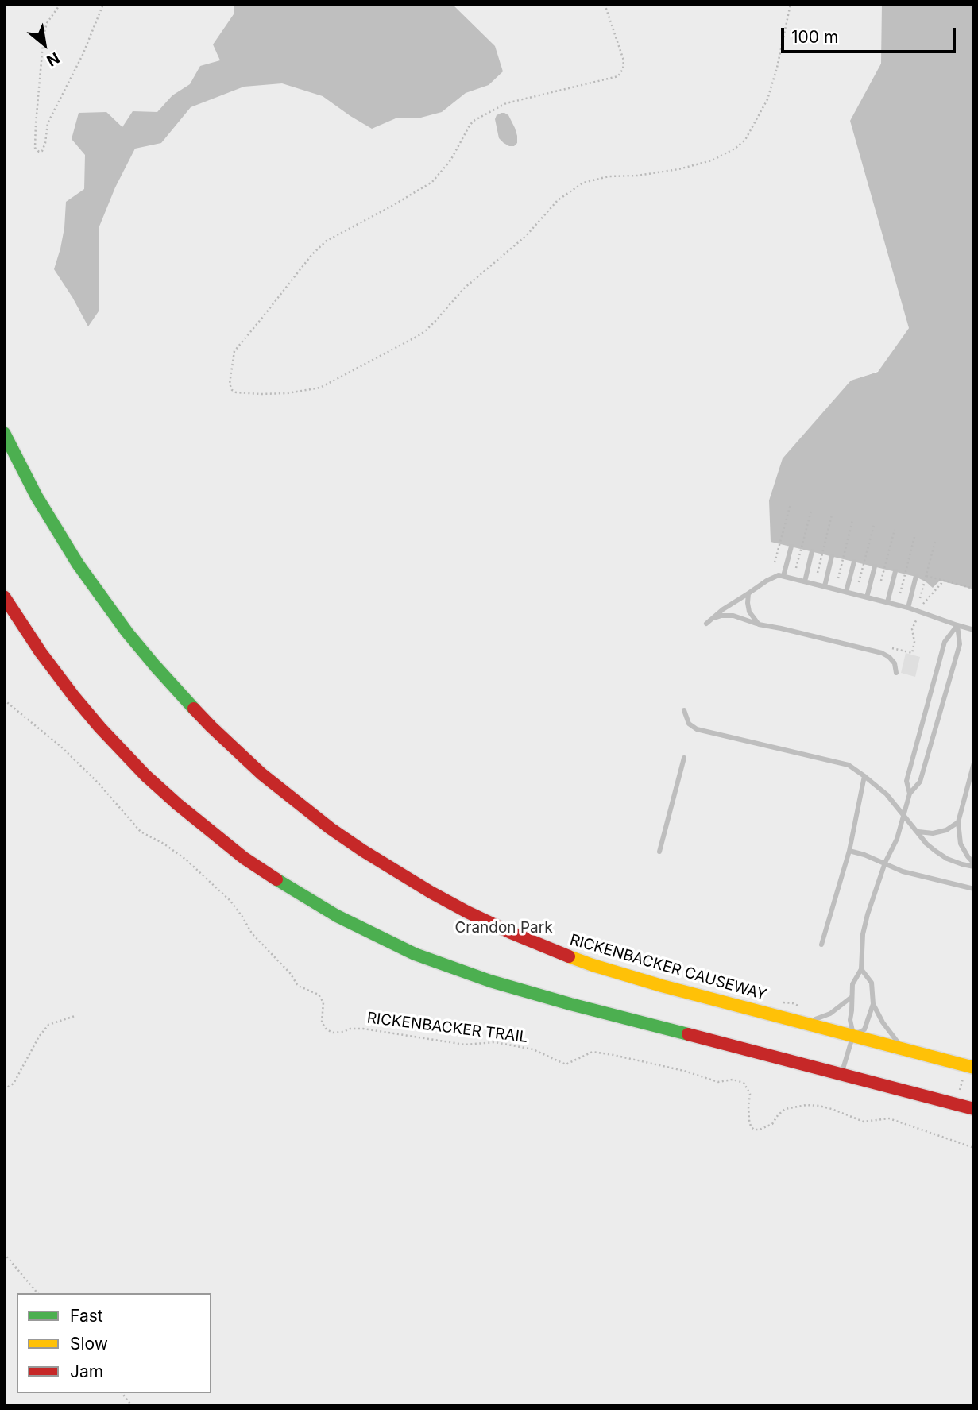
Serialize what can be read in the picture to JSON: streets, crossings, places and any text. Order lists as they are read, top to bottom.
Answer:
{
  "streets": {
    "main road": ["RICKENBACKER CAUSEWAY"],
    "path": ["RICKENBACKER TRAIL"]
  },
  "parks": ["Crandon Park"],
  "legend": ["Fast", "Slow", "Jam"],
  "scale_bar": "100 m",
  "north": "bottom right"
}
